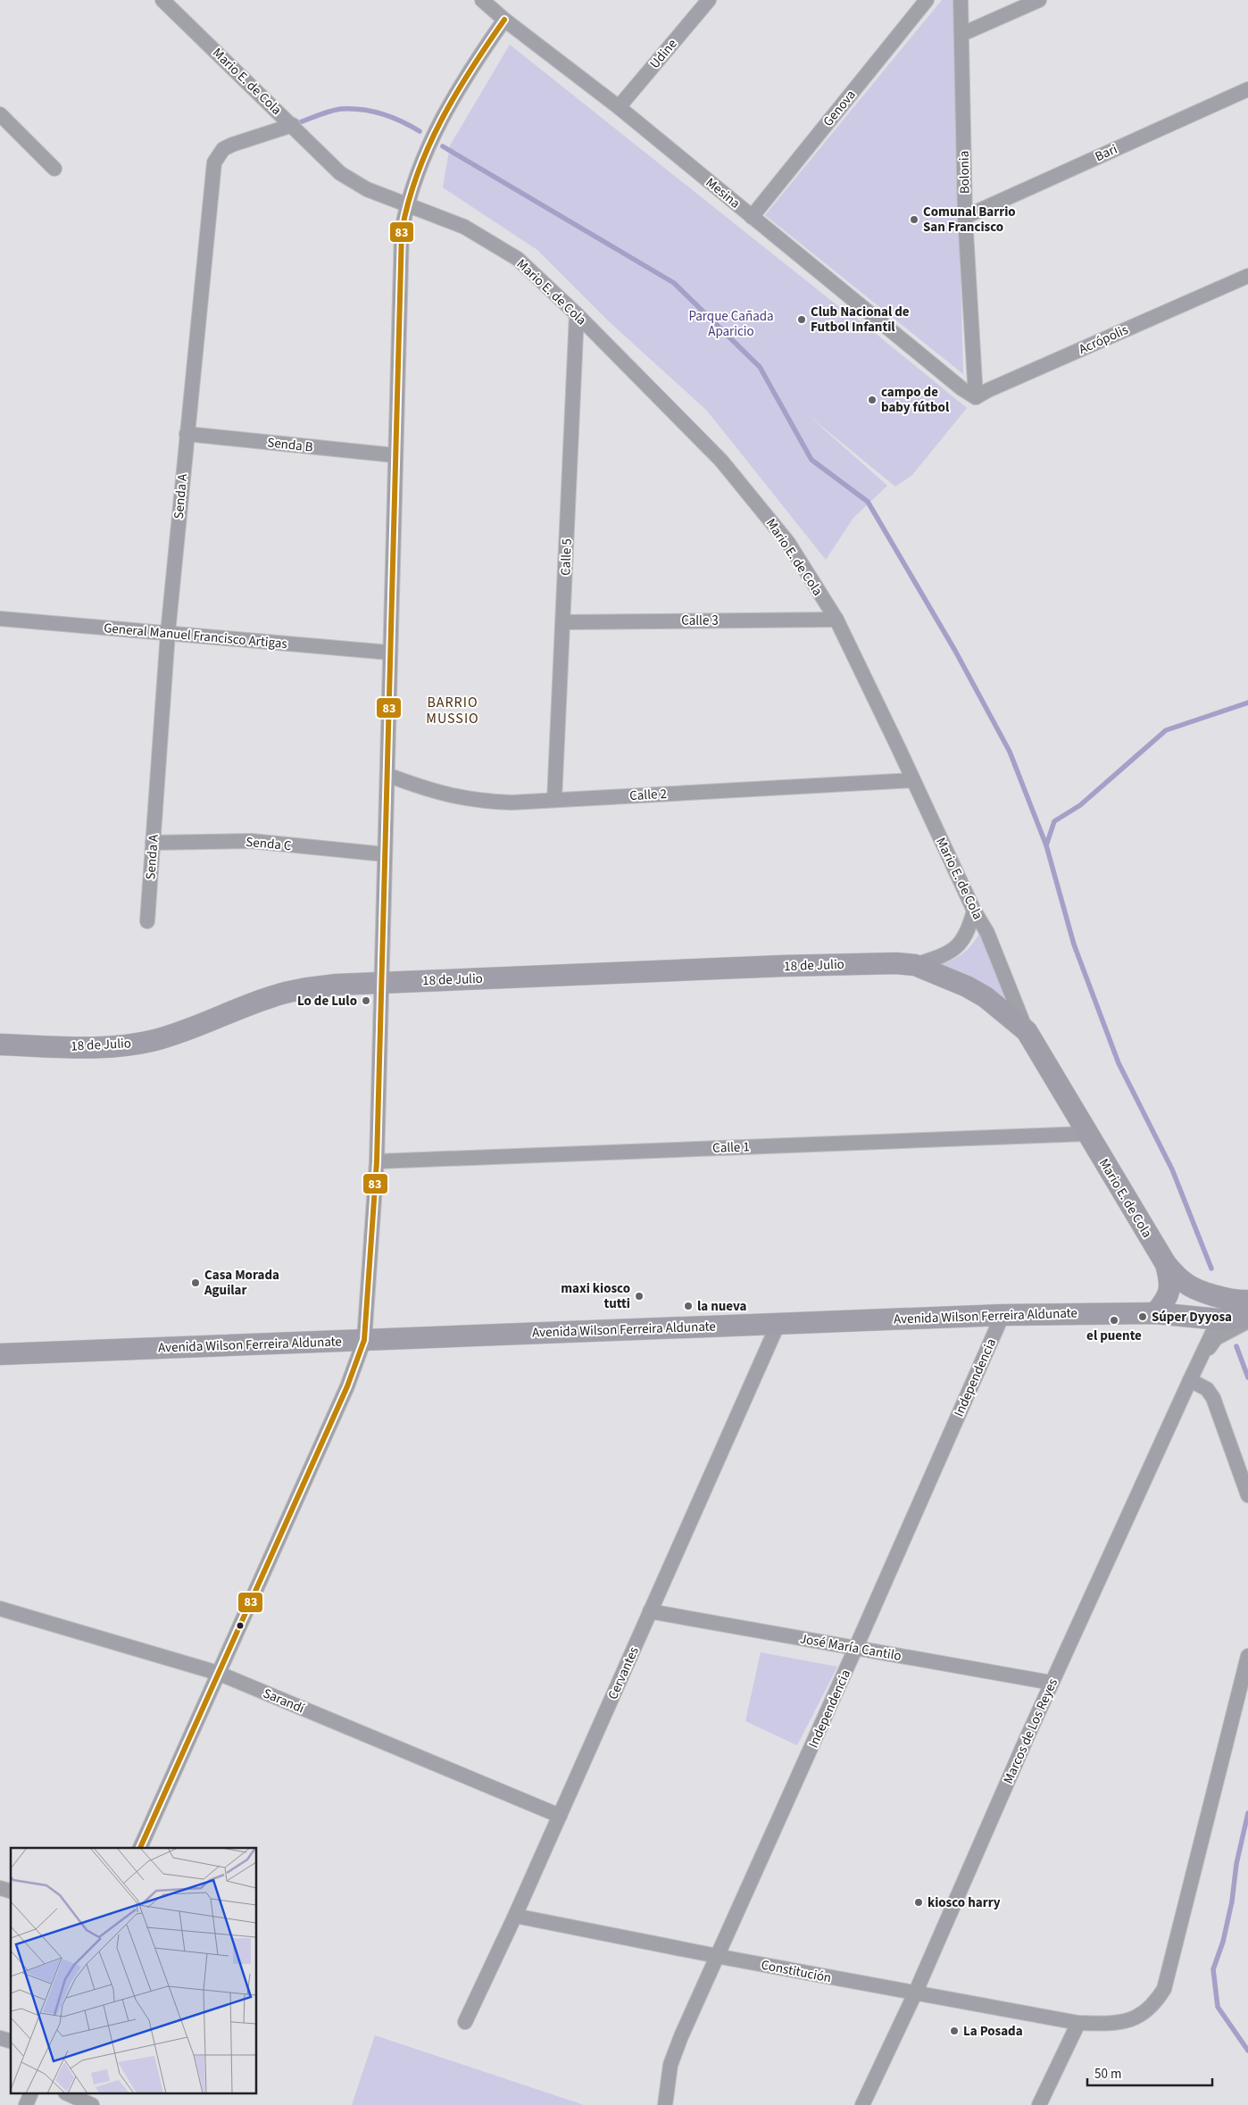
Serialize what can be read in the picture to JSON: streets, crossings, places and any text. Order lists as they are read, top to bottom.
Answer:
{
  "streets": {
    "street": [
      "Udine",
      "Mario E. de Cola",
      "Genova",
      "Bari",
      "Bolonia",
      "Mesina",
      "Acrópolis",
      "Senda B",
      "Senda A",
      "Calle 5",
      "Calle 3",
      "General Manuel Francisco Artigas",
      "Calle 2",
      "Senda C",
      "18 de Julio",
      "Calle 1",
      "Avenida Wilson Ferreira Aldunate",
      "Independencia",
      "José María Cantilo",
      "Cervantes",
      "Sarandí",
      "Marcos de Los Reyes",
      "Constitución"
    ]
  },
  "crossings": [
    ["Udine", "Mesina"],
    ["Mario E. de Cola", "Senda A"],
    ["Mario E. de Cola", "Calle 5"],
    ["Mario E. de Cola", "Calle 3"],
    ["Mario E. de Cola", "Calle 2"],
    ["Mario E. de Cola", "18 de Julio"],
    ["Mario E. de Cola", "Calle 1"],
    ["Mario E. de Cola", "Avenida Wilson Ferreira Aldunate"],
    ["Genova", "Mesina"],
    ["Bari", "Bolonia"],
    ["Bolonia", "Mesina"],
    ["Bolonia", "Acrópolis"],
    ["Mesina", "Acrópolis"],
    ["Senda B", "Senda A"],
    ["Senda A", "General Manuel Francisco Artigas"],
    ["Senda A", "Senda C"],
    ["Calle 5", "Calle 3"],
    ["Calle 5", "Calle 2"],
    ["Avenida Wilson Ferreira Aldunate", "Independencia"],
    ["Avenida Wilson Ferreira Aldunate", "Cervantes"],
    ["Avenida Wilson Ferreira Aldunate", "Marcos de Los Reyes"],
    ["Independencia", "José María Cantilo"],
    ["Independencia", "Constitución"],
    ["José María Cantilo", "Cervantes"],
    ["José María Cantilo", "Marcos de Los Reyes"],
    ["Cervantes", "Sarandí"],
    ["Cervantes", "Constitución"],
    ["Marcos de Los Reyes", "Constitución"]
  ],
  "districts": ["BARRIO MUSSIO"],
  "parks": ["Parque Cañada Aparicio"],
  "places": [
    "Comunal Barrio San Francisco",
    "Club Nacional de Futbol Infantil",
    "campo de baby fútbol",
    "Lo de Lulo",
    "Casa Morada Aguilar",
    "maxi kiosco tutti",
    "la nueva",
    "Súper Dyyosa",
    "el puente",
    "kiosco harry",
    "La Posada"
  ],
  "lines": ["transit line 83"],
  "scale_bar": "50 m"
}
